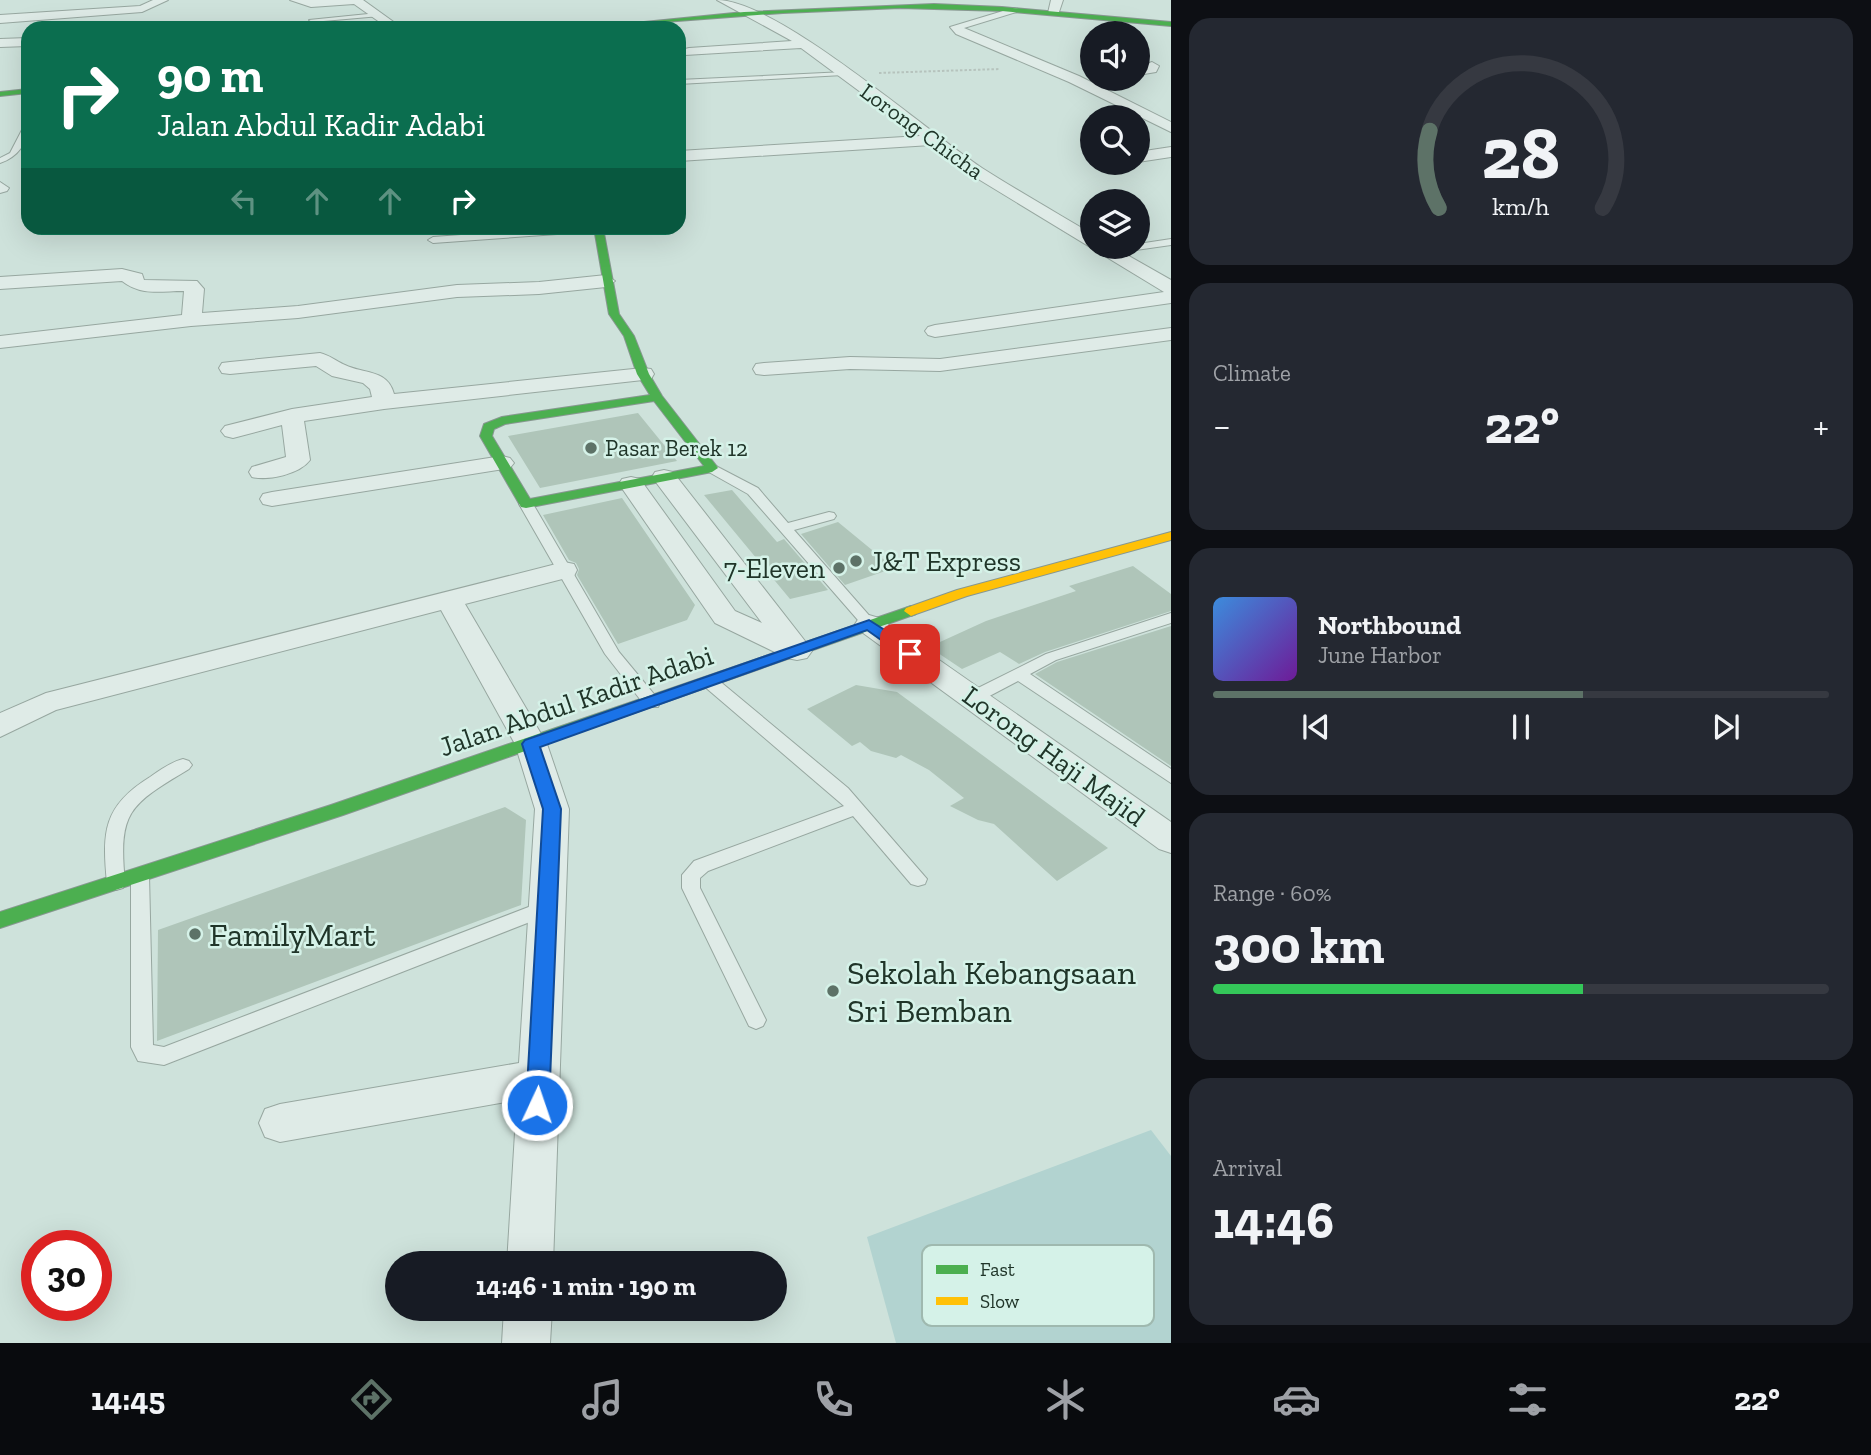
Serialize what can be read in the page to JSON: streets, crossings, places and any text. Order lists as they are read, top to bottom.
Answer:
{
  "streets": {
    "main road": ["Jalan Abdul Kadir Adabi"],
    "street": ["Lorong Chicha", "Lorong Haji Majid"]
  },
  "crossings": [
    ["Jalan Abdul Kadir Adabi", "Lorong Haji Majid"]
  ],
  "places": [
    "Pasar Berek 12",
    "J&T Express",
    "7-Eleven",
    "FamilyMart",
    "Sekolah Kebangsaan Sri Bemban"
  ],
  "legend": ["Fast", "Slow"],
  "page": {
    "turn": ["90 m", "Jalan Abdul Kadir Adabi"],
    "tile": [
      "Climate",
      ["Range · 60%", "300 km"],
      ["Arrival", "14:46"]
    ],
    "heat": ["−", "22°", "+"],
    "song": ["Northbound", "June Harbor"],
    "limit": "30",
    "trip": "14:46 · 1 min · 190 m",
    "tabs": ["14:45", "22°"],
    "gauge": ["28", "km/h"]
  }
}
